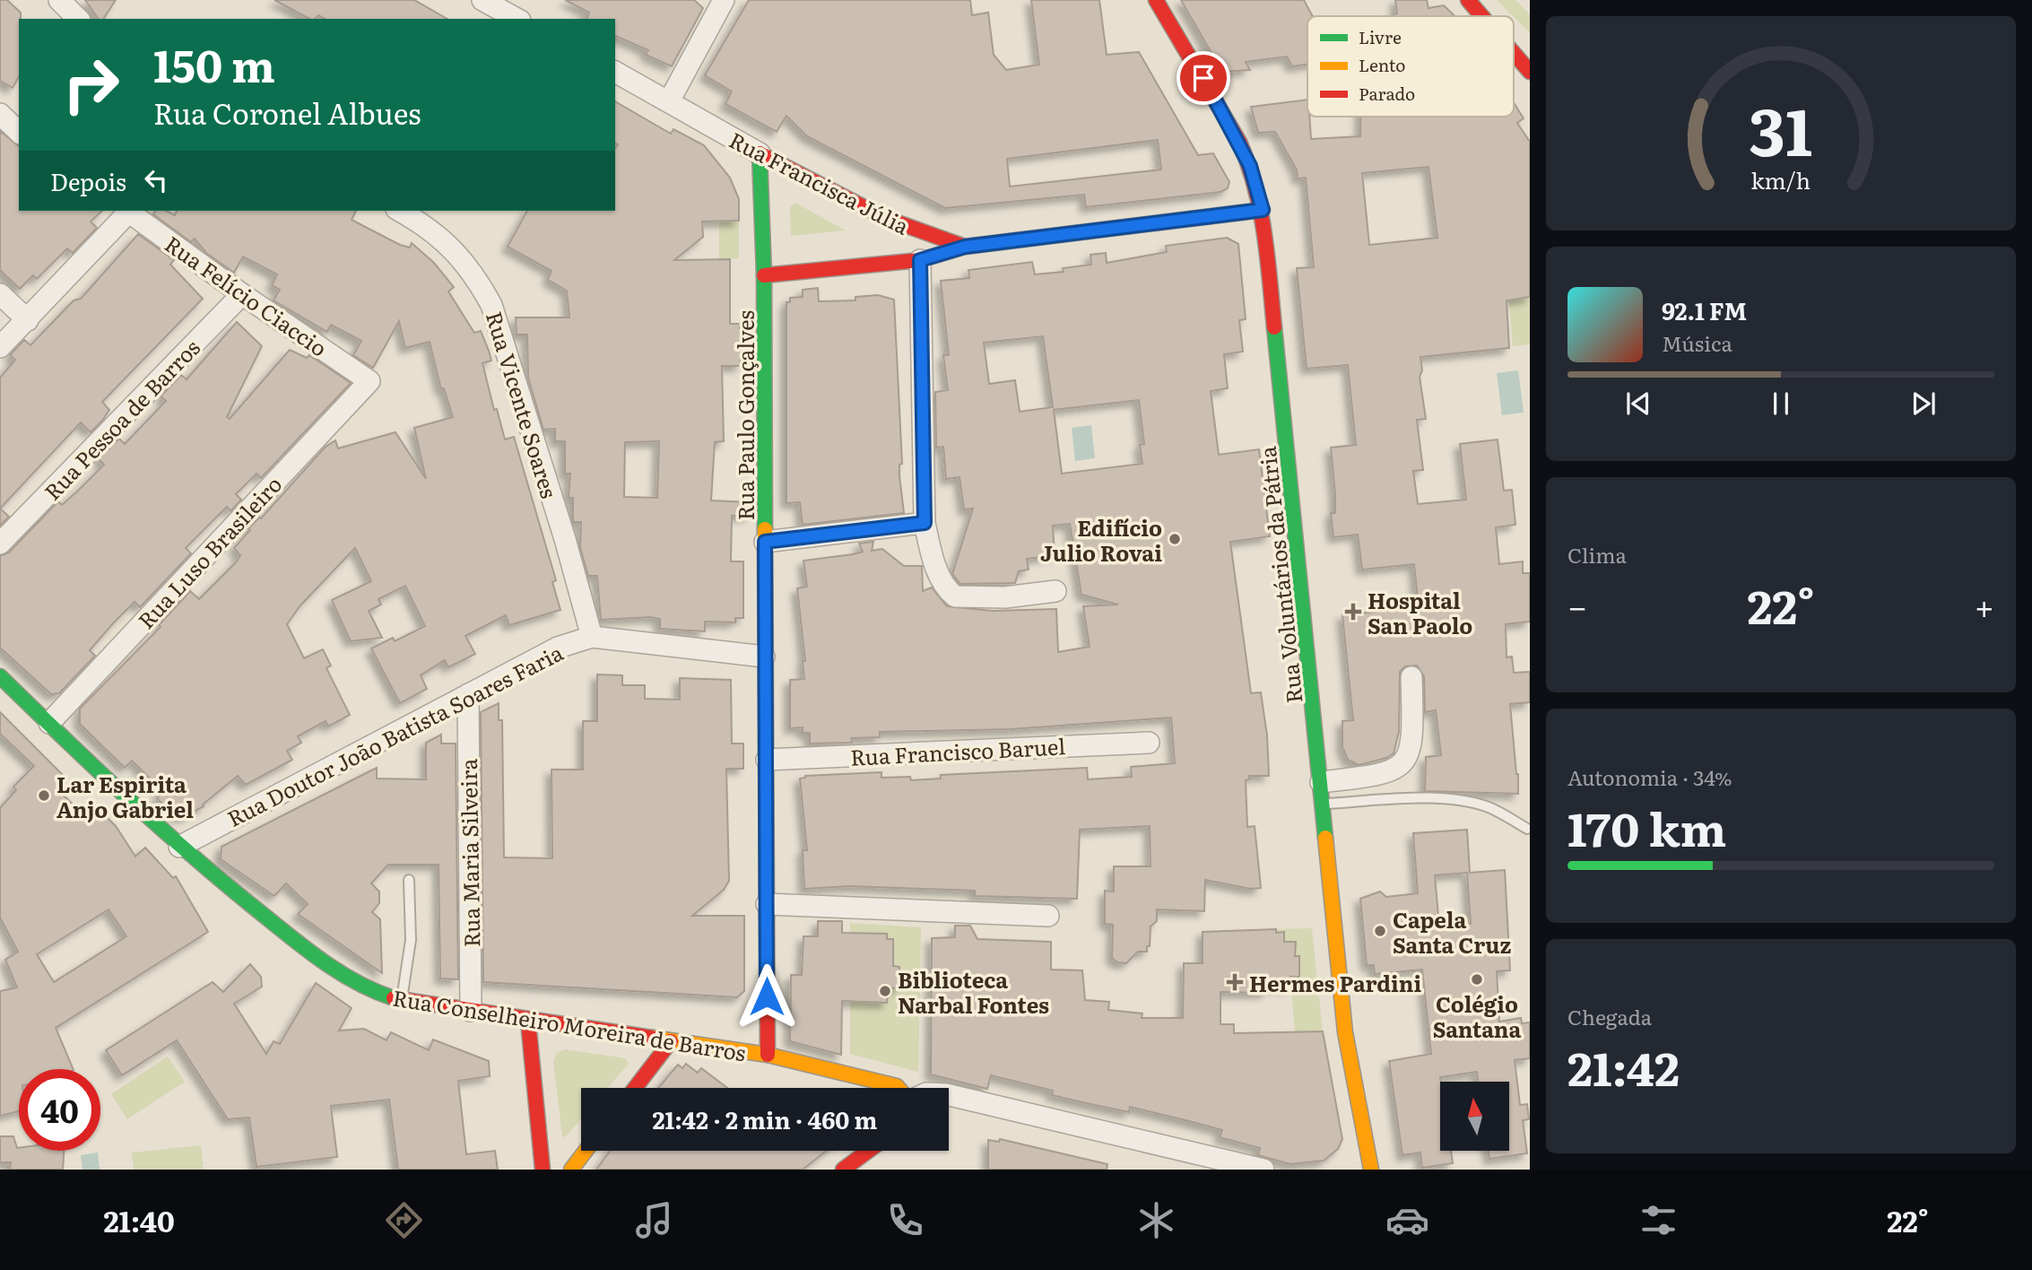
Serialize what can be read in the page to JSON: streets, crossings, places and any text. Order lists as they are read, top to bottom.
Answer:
{
  "streets": {
    "main road": [
      "Rua Francisca Júlia",
      "Rua Paulo Gonçalves",
      "Rua Voluntários da Pátria",
      "Rua Conselheiro Moreira de Barros"
    ],
    "street": [
      "Rua Felício Ciaccio",
      "Rua Vicente Soares",
      "Rua Pessoa de Barros",
      "Rua Luso Brasileiro",
      "Rua Doutor João Batista Soares Faria",
      "Rua Francisco Baruel",
      "Rua Maria Silveira"
    ]
  },
  "crossings": [
    ["Rua Francisca Júlia", "Rua Paulo Gonçalves"],
    ["Rua Francisca Júlia", "Rua Voluntários da Pátria"],
    ["Rua Felício Ciaccio", "Rua Pessoa de Barros"],
    ["Rua Felício Ciaccio", "Rua Luso Brasileiro"],
    ["Rua Vicente Soares", "Rua Doutor João Batista Soares Faria"],
    ["Rua Paulo Gonçalves", "Rua Doutor João Batista Soares Faria"],
    ["Rua Paulo Gonçalves", "Rua Francisco Baruel"],
    ["Rua Paulo Gonçalves", "Rua Conselheiro Moreira de Barros"],
    ["Rua Luso Brasileiro", "Rua Conselheiro Moreira de Barros"],
    ["Rua Doutor João Batista Soares Faria", "Rua Maria Silveira"],
    ["Rua Doutor João Batista Soares Faria", "Rua Conselheiro Moreira de Barros"],
    ["Rua Maria Silveira", "Rua Conselheiro Moreira de Barros"]
  ],
  "places": {
    "other": [
      "Edifício Julio Rovai",
      "Lar Espirita Anjo Gabriel",
      "Capela Santa Cruz",
      "Colégio Santana",
      "Biblioteca Narbal Fontes"
    ],
    "health": ["Hospital San Paolo", "Hermes Pardini"]
  },
  "legend": ["Livre", "Lento", "Parado"],
  "north": "top",
  "page": {
    "turn": ["150 m", "Rua Coronel Albues"],
    "then": "Depois",
    "song": ["92.1 FM", "Música"],
    "tile": [
      "Clima",
      ["Autonomia · 34%", "170 km"],
      ["Chegada", "21:42"]
    ],
    "heat": ["−", "22°", "+"],
    "limit": "40",
    "trip": "21:42 · 2 min · 460 m",
    "tabs": ["21:40", "22°"],
    "gauge": ["31", "km/h"]
  }
}
